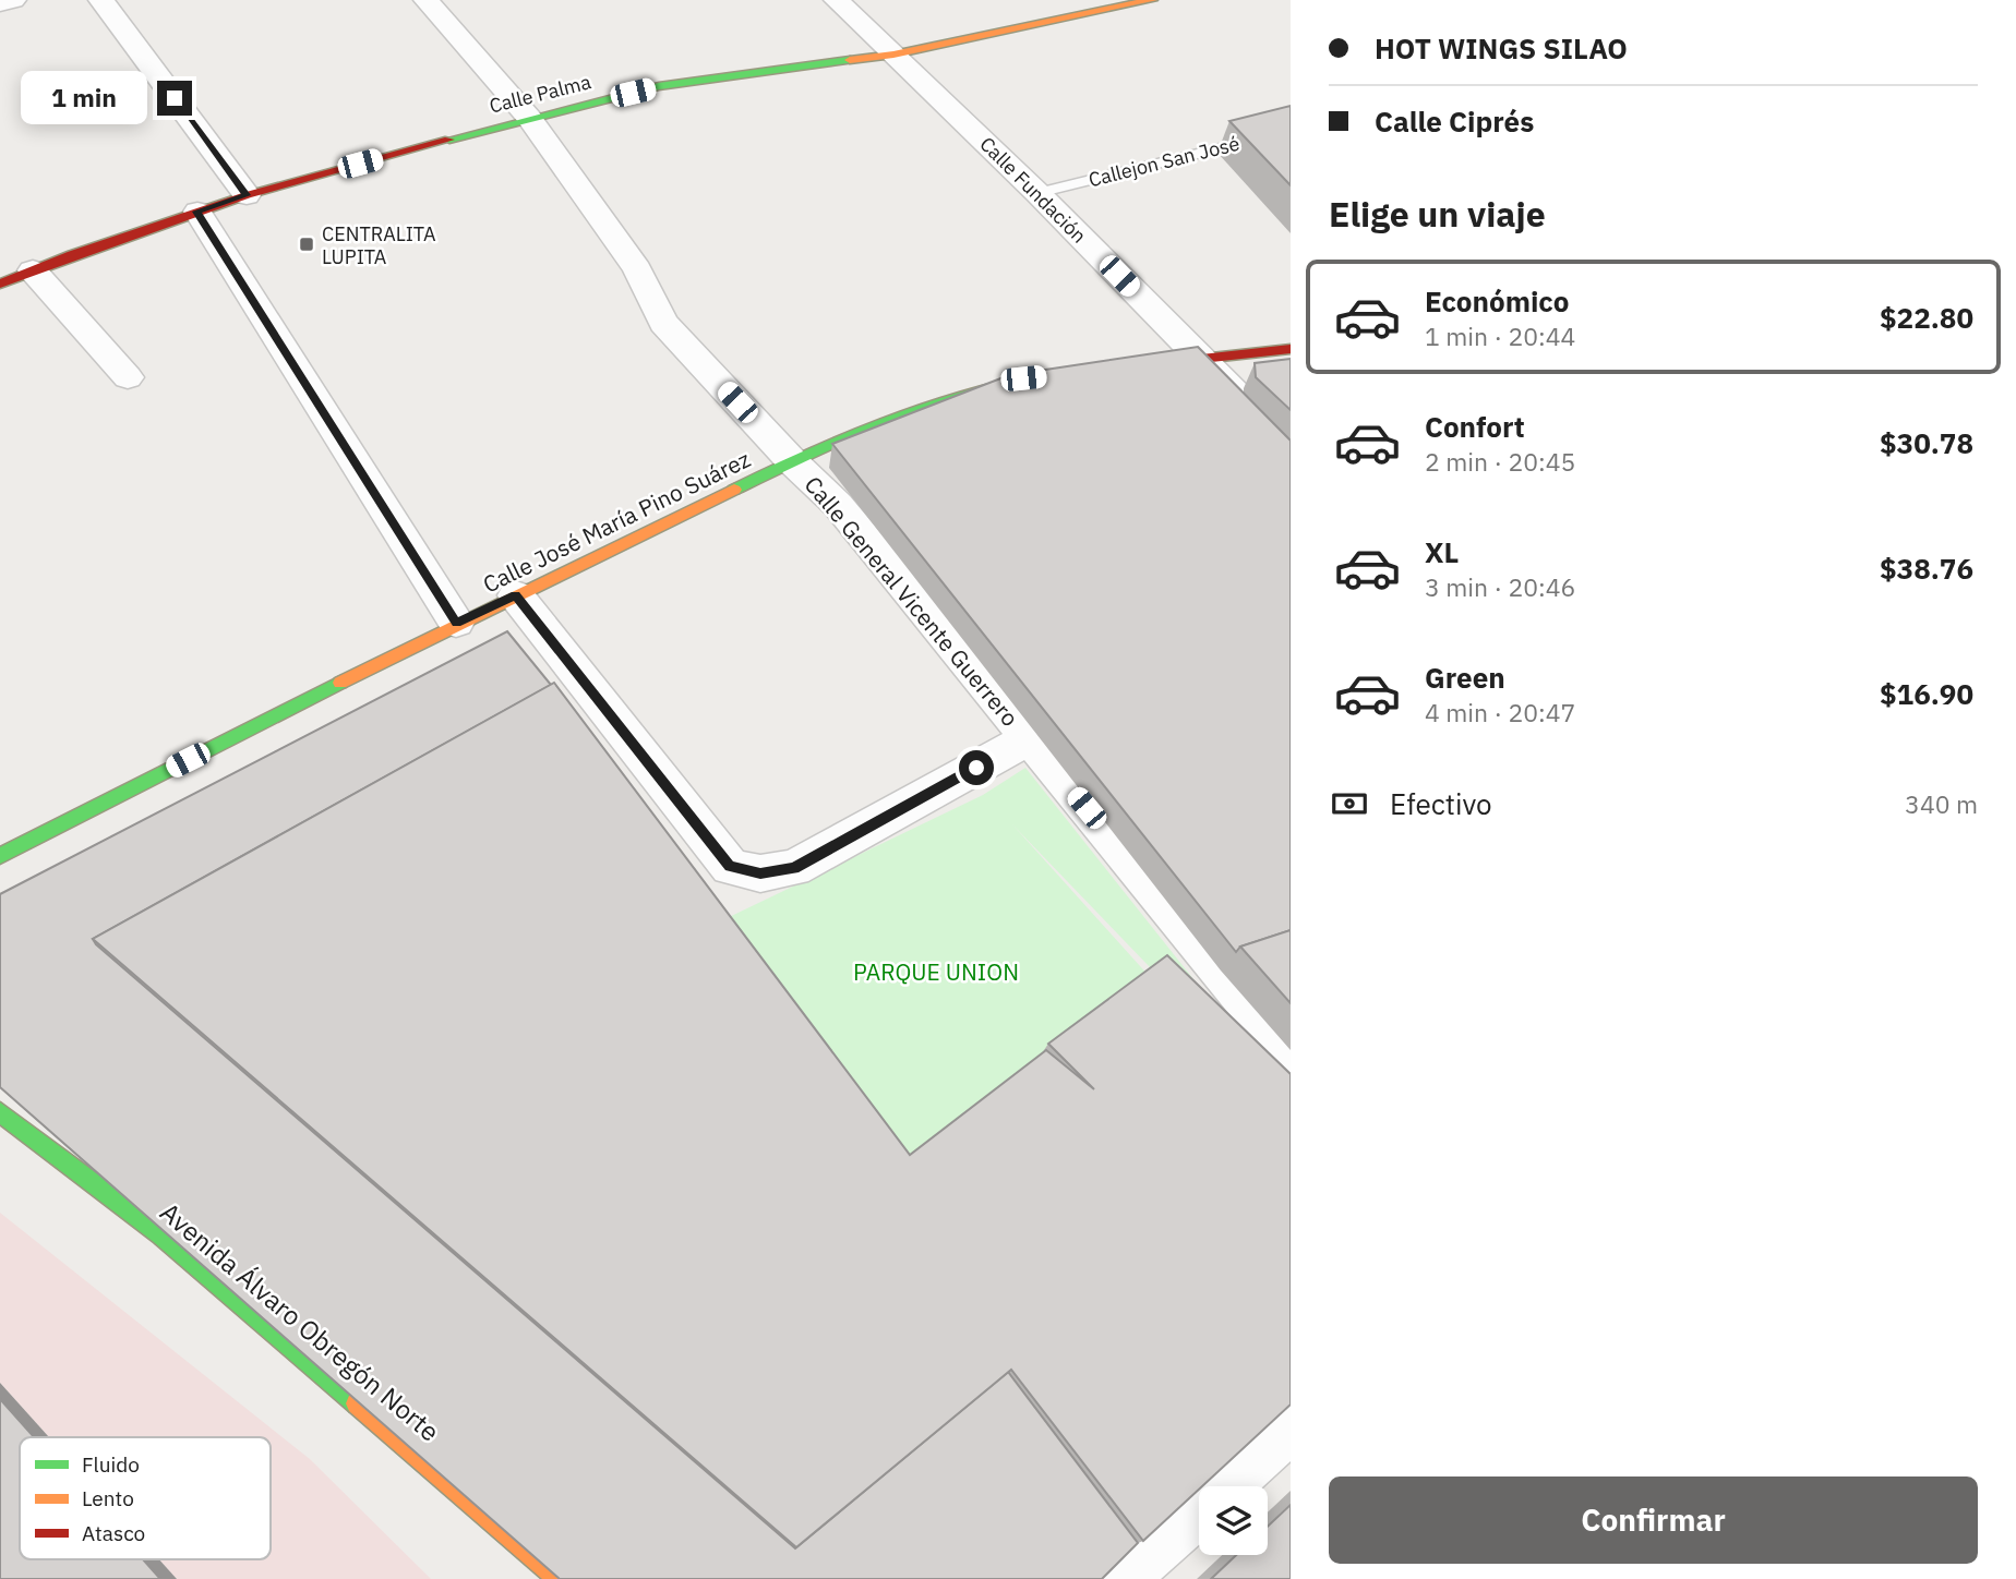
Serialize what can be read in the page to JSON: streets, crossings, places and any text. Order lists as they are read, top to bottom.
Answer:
{
  "streets": {
    "street": [
      "Calle Palma",
      "Calle Fundación",
      "Calle José María Pino Suárez",
      "Calle General Vicente Guerrero",
      "Avenida Álvaro Obregón Norte"
    ],
    "lane": ["Callejon San José"]
  },
  "crossings": [
    ["Calle Palma", "Calle Fundación"],
    ["Calle Palma", "Calle General Vicente Guerrero"],
    ["Callejon San José", "Calle Fundación"],
    ["Calle José María Pino Suárez", "Calle General Vicente Guerrero"]
  ],
  "parks": ["PARQUE UNION"],
  "places": {
    "transit": ["CENTRALITA LUPITA"]
  },
  "legend": ["Fluido", "Lento", "Atasco"],
  "page": {
    "banner": ["HOT WINGS SILAO", "Calle Ciprés"],
    "bubble": "1 min",
    "heading": "Elige un viaje",
    "list": [
      {
        "name": "Económico",
        "note": "1 min · 20:44",
        "value": "$22.80"
      },
      {
        "name": "Confort",
        "note": "2 min · 20:45",
        "value": "$30.78"
      },
      {
        "name": "XL",
        "note": "3 min · 20:46",
        "value": "$38.76"
      },
      {
        "name": "Green",
        "note": "4 min · 20:47",
        "value": "$16.90"
      }
    ],
    "pay": ["Efectivo", "340 m"],
    "buttons": "Confirmar"
  }
}
